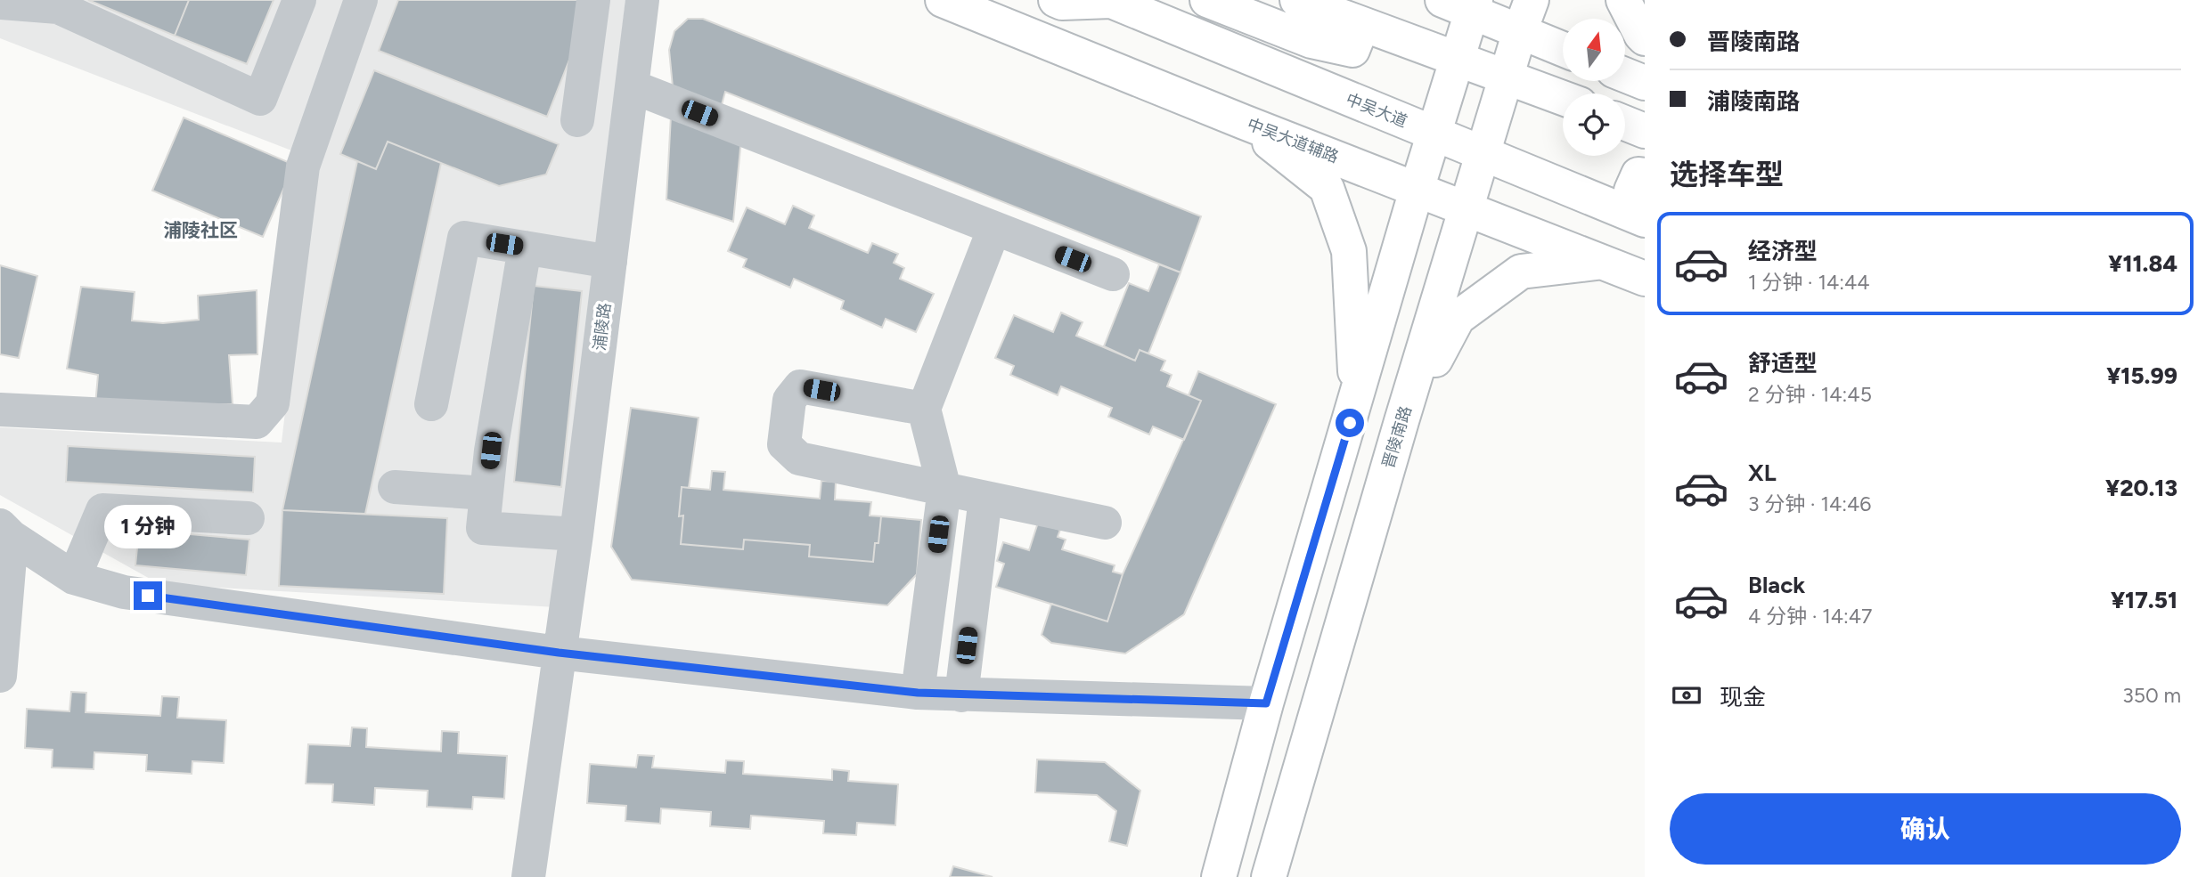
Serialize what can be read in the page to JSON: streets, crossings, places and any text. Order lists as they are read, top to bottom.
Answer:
{
  "streets": {
    "main road": ["中吴大道", "中吴大道辅路", "晋陵南路"],
    "street": ["浦陵路"]
  },
  "crossings": [
    ["中吴大道", "晋陵南路"],
    ["中吴大道辅路", "晋陵南路"]
  ],
  "districts": ["浦陵社区"],
  "north": "top",
  "page": {
    "banner": ["晋陵南路", "浦陵南路"],
    "heading": "选择车型",
    "list": [
      {
        "name": "经济型",
        "note": "1 分钟 · 14:44",
        "value": "¥11.84"
      },
      {
        "name": "舒适型",
        "note": "2 分钟 · 14:45",
        "value": "¥15.99"
      },
      {
        "name": "XL",
        "note": "3 分钟 · 14:46",
        "value": "¥20.13"
      },
      {
        "name": "Black",
        "note": "4 分钟 · 14:47",
        "value": "¥17.51"
      }
    ],
    "bubble": "1 分钟",
    "pay": ["现金", "350 m"],
    "buttons": "确认"
  }
}
